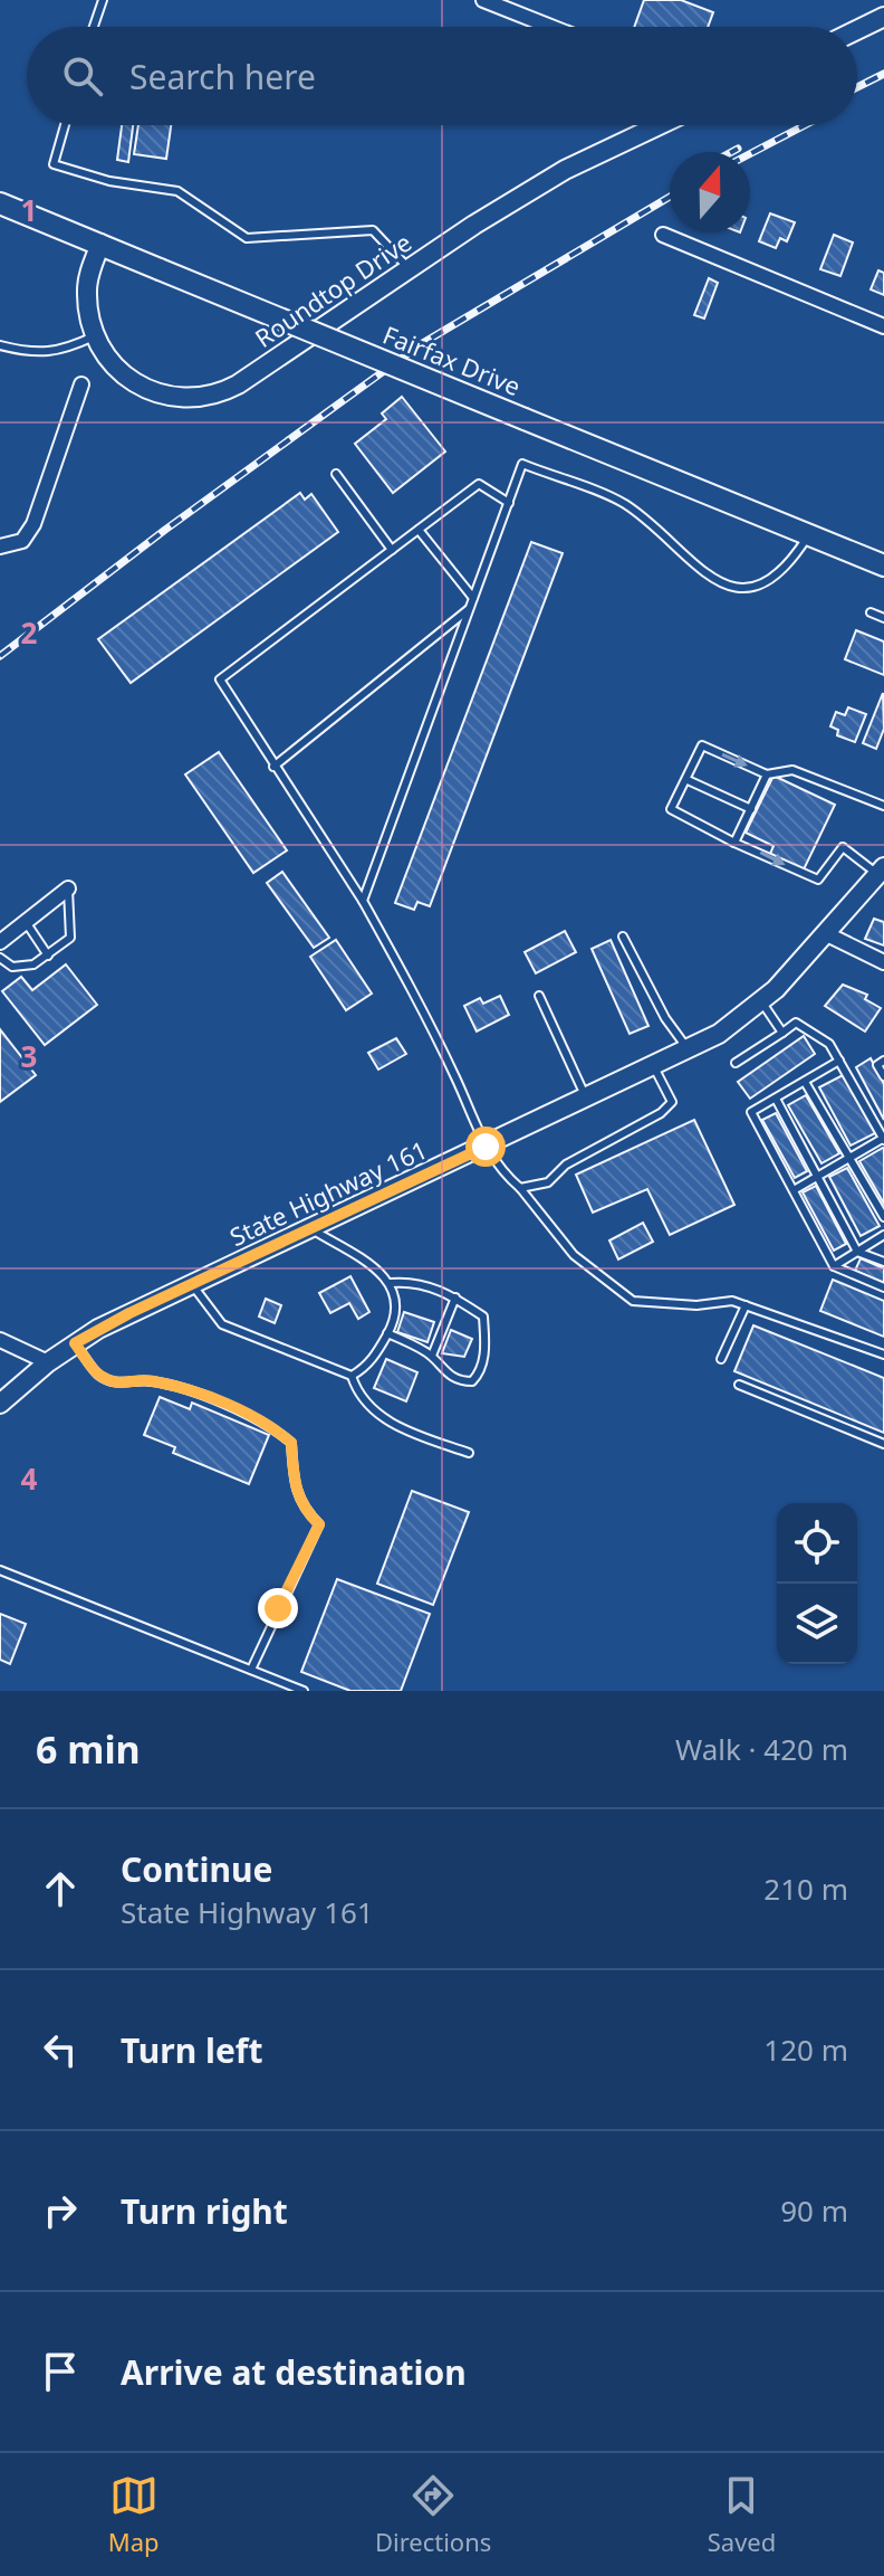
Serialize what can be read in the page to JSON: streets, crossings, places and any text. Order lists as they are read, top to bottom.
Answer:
{
  "streets": {
    "main road": ["Roundtop Drive", "Fairfax Drive", "State Highway 161"]
  },
  "crossings": [
    ["Roundtop Drive", "Fairfax Drive"]
  ],
  "north": "top",
  "page": {
    "search": "Search here",
    "heading": ["6 min", "Walk · 420 m"],
    "list": [
      ["Continue", "State Highway 161", "210 m"],
      ["Turn left", "120 m"],
      ["Turn right", "90 m"],
      "Arrive at destination"
    ],
    "nav": ["Map", "Directions", "Saved"]
  },
  "grid": {
    "rows": [
      "1",
      "2",
      "3",
      "4"
    ]
  }
}
